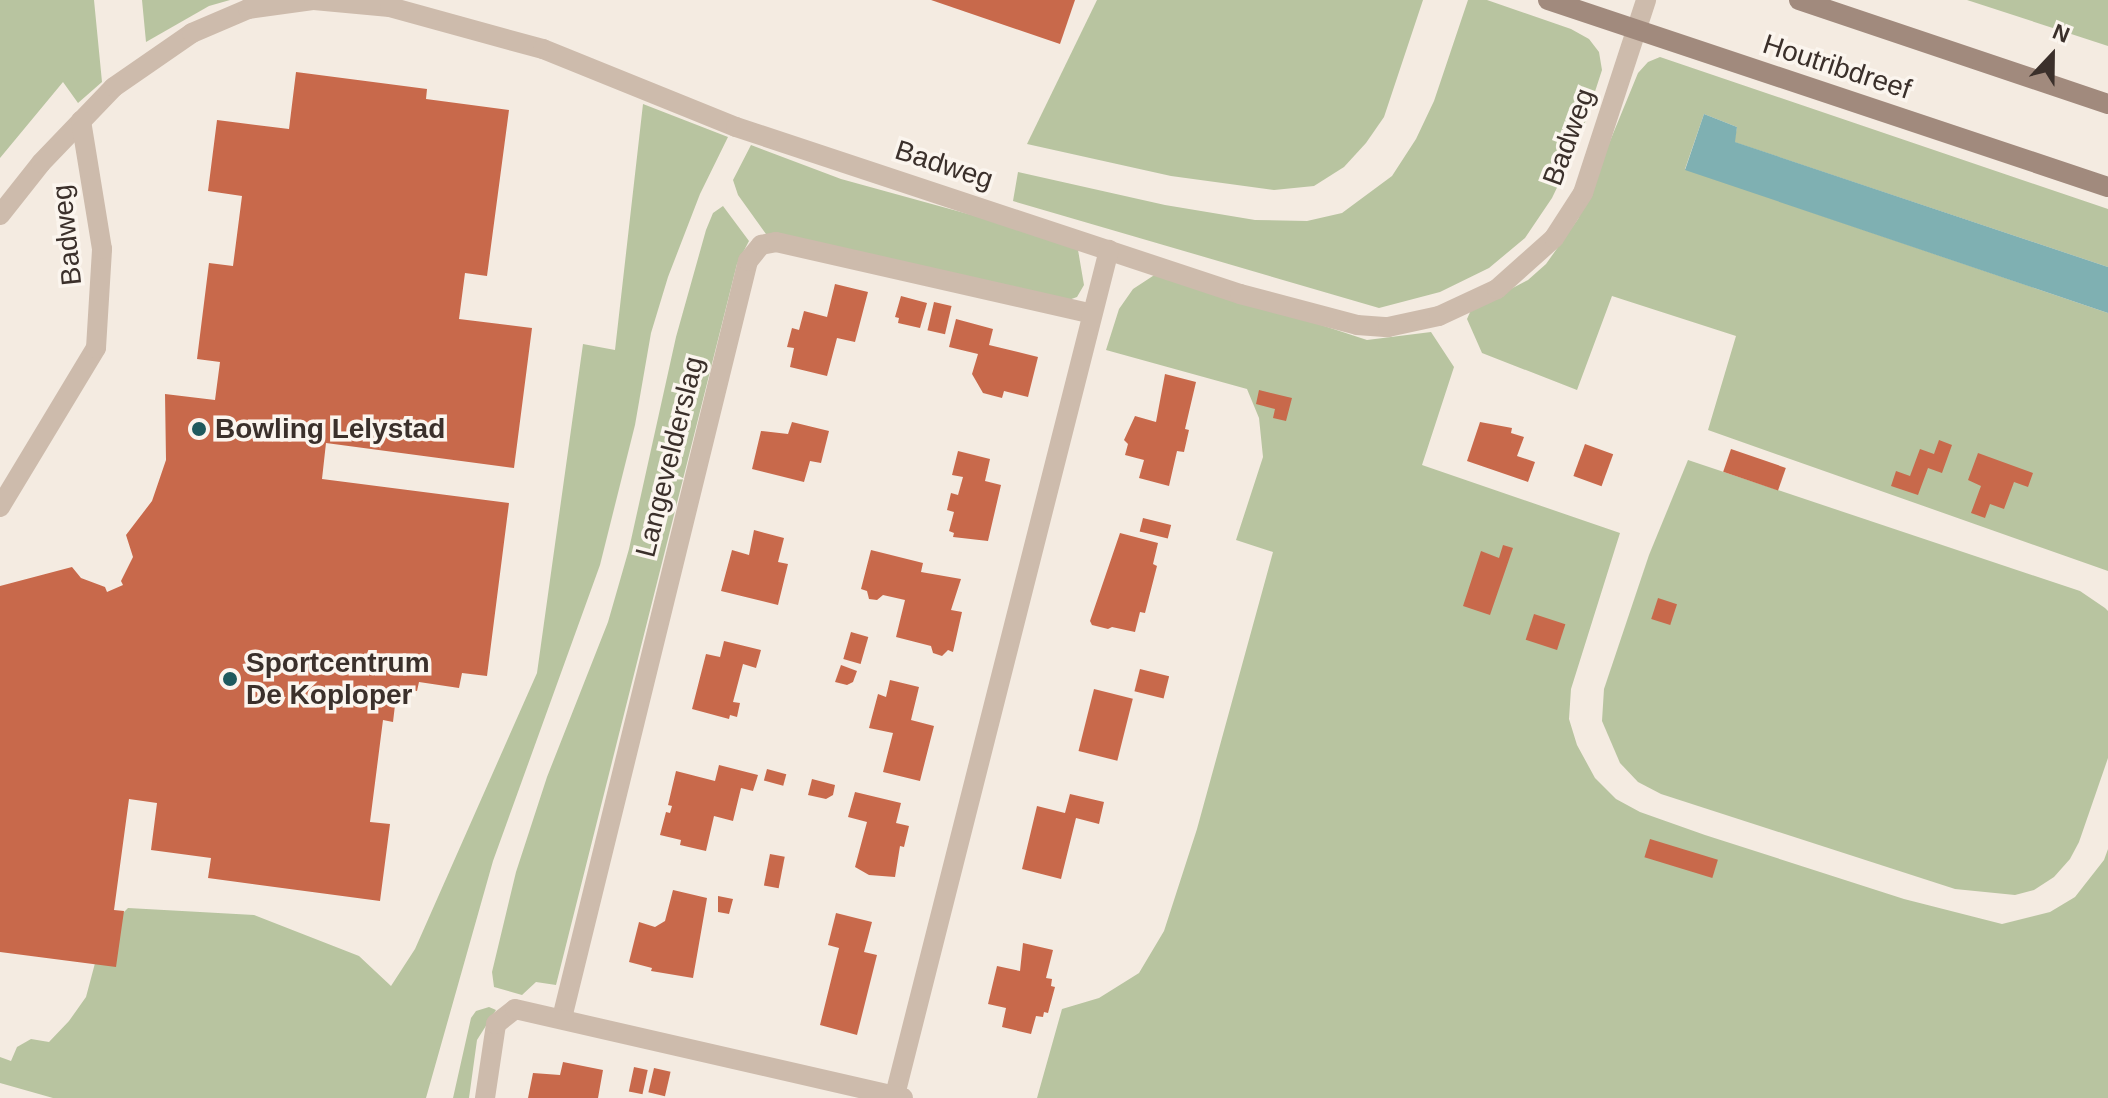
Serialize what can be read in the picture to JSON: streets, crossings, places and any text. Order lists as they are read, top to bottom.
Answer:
{
  "streets": {
    "main road": ["Houtribdreef"],
    "street": ["Badweg", "Langevelderslag"]
  },
  "crossings": [
    ["Houtribdreef", "Badweg"]
  ],
  "places": ["Bowling Lelystad", "Sportcentrum De Koploper"],
  "north": "top"
}
